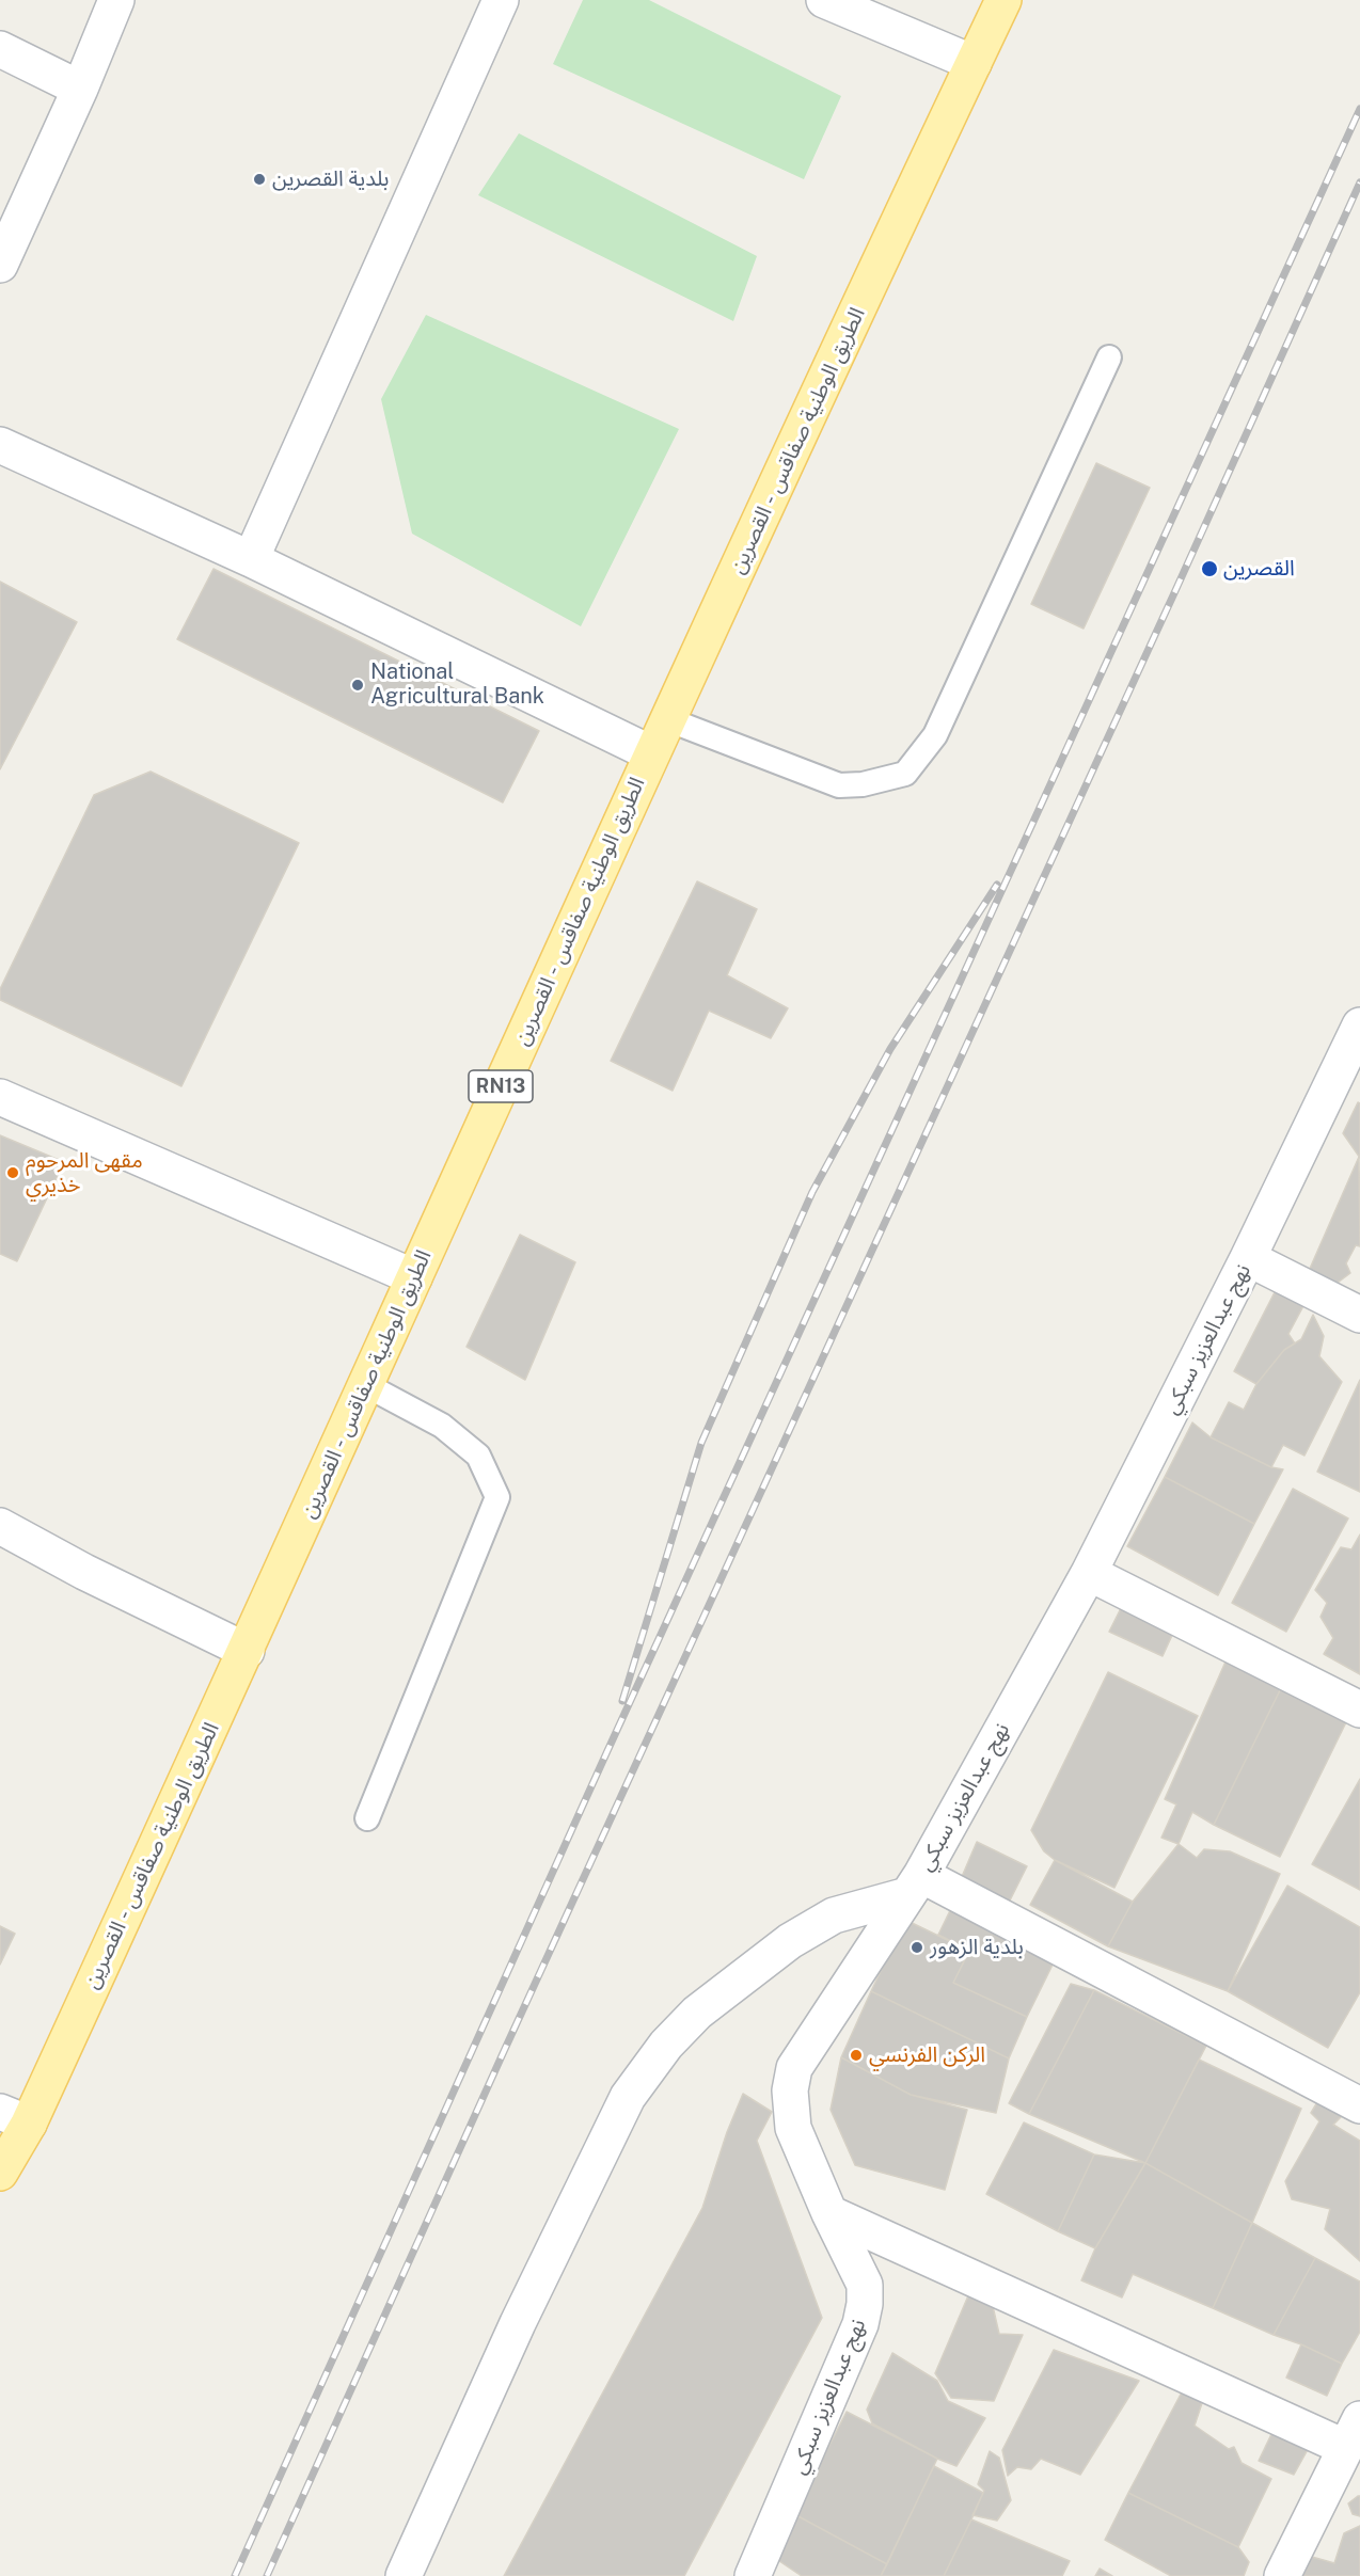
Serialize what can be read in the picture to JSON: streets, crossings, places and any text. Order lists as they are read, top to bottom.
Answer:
{
  "streets": {
    "main road": ["الطريق الوطنية صفاقس - القصرين", "RN13"],
    "street": ["نهج عبدالعزيز سبكي"]
  },
  "places": [
    "بلدية القصرين",
    "القصرين",
    "National Agricultural Bank",
    "مقهى المرحوم خذيري",
    "بلدية الزهور",
    "الركن الفرنسي"
  ]
}
